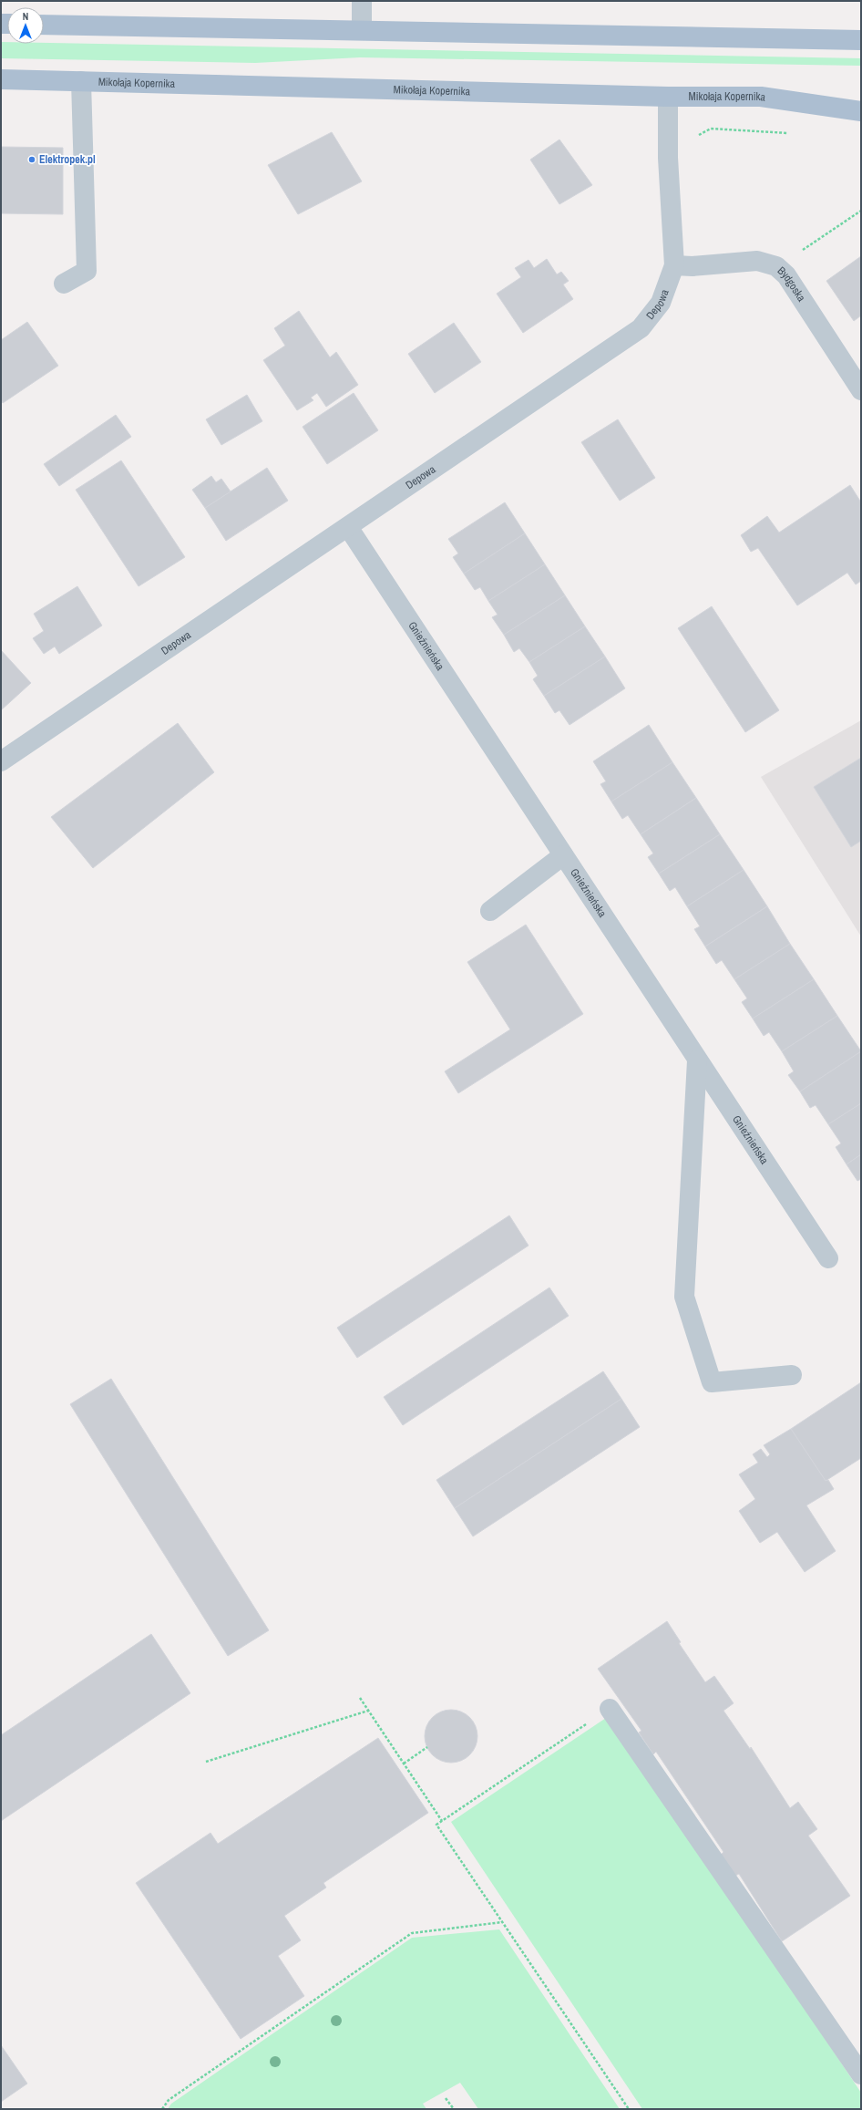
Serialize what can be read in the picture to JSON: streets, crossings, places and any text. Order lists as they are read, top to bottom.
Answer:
{
  "streets": {
    "main road": ["Mikołaja Kopernika"],
    "street": ["Bydgoska", "Depowa", "Gnieźnieńska"]
  },
  "crossings": [
    ["Mikołaja Kopernika", "Depowa"],
    ["Bydgoska", "Depowa"],
    ["Depowa", "Gnieźnieńska"]
  ],
  "places": ["Elektropek.pl"],
  "north": "top"
}
